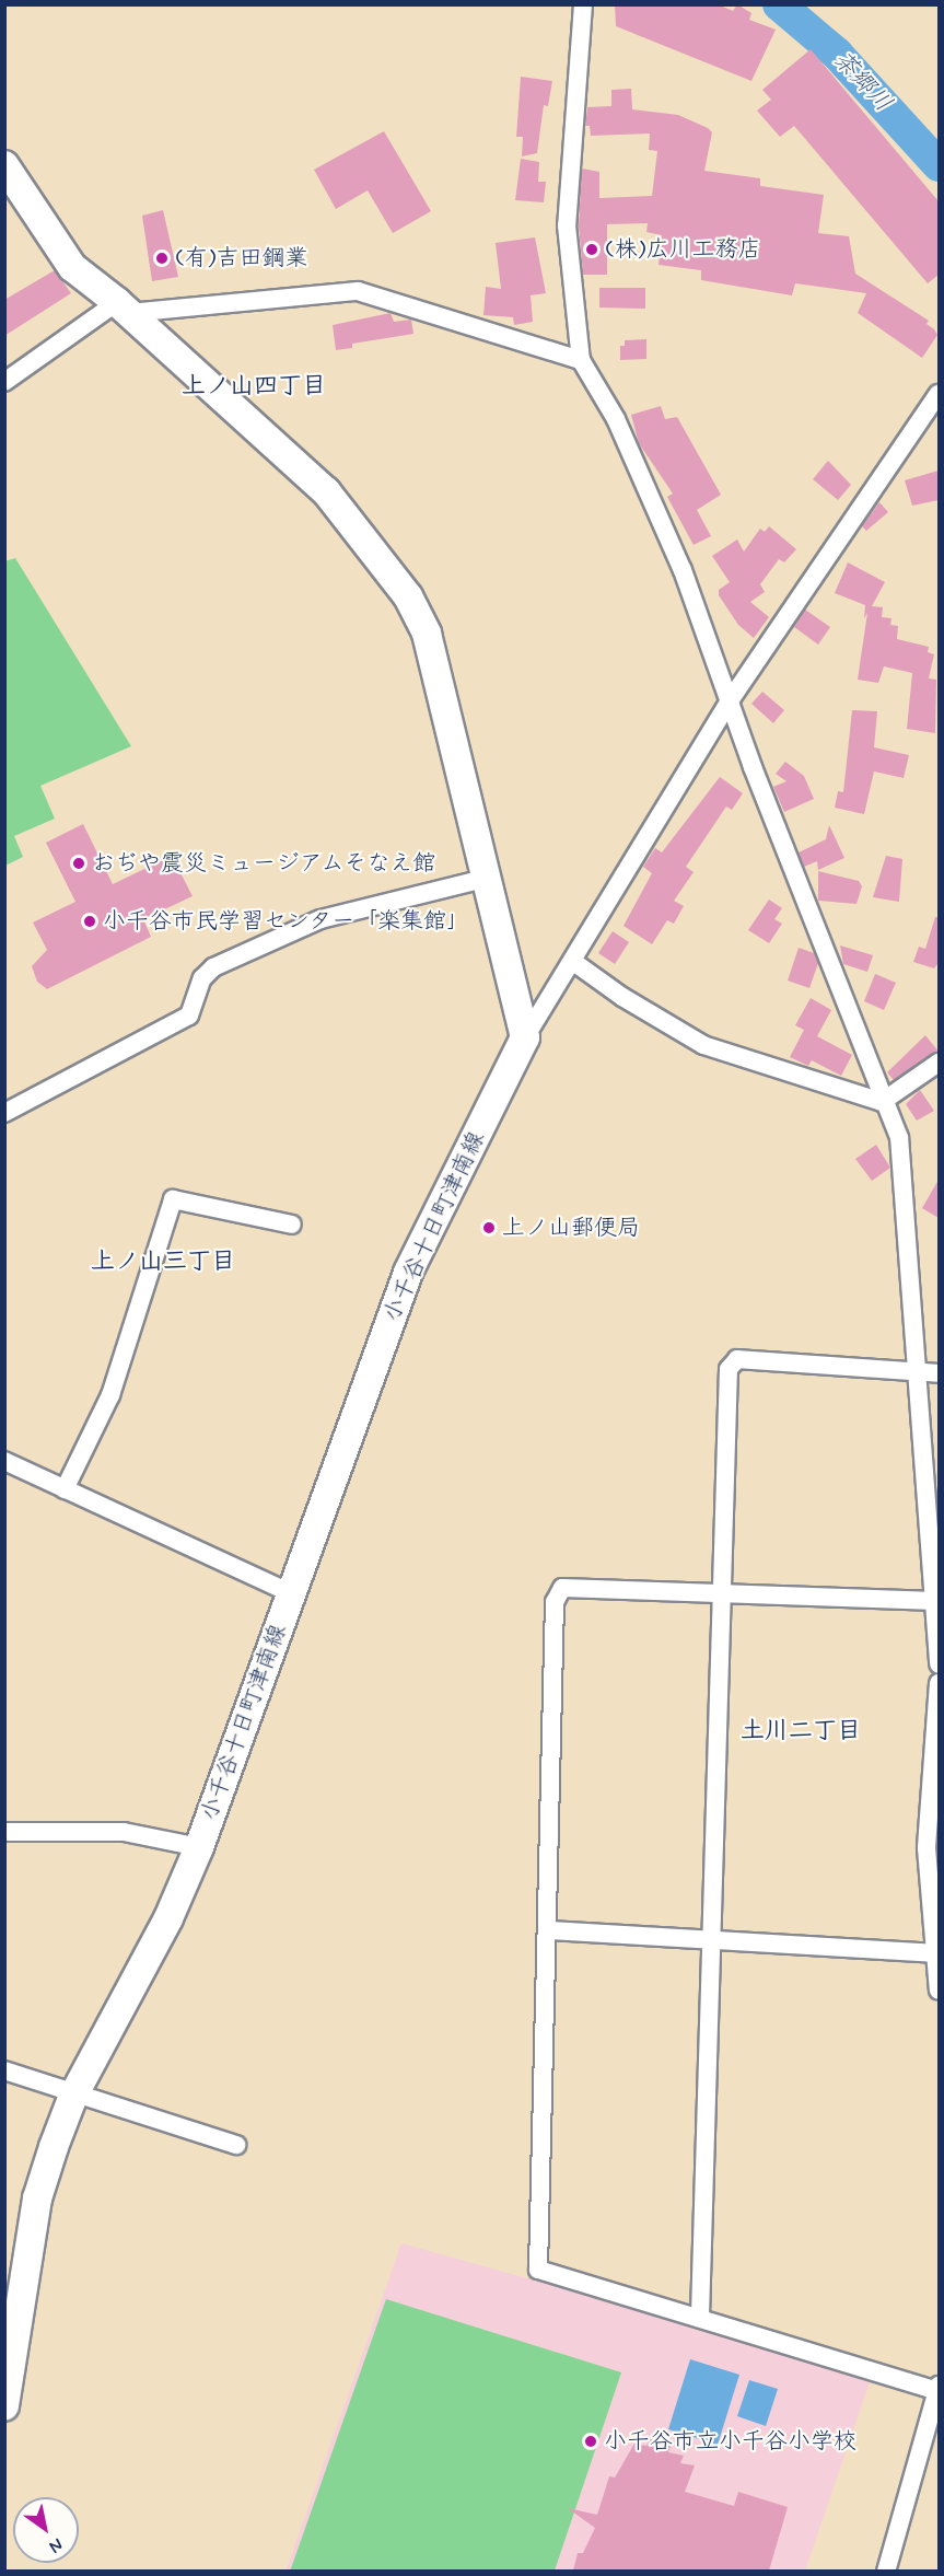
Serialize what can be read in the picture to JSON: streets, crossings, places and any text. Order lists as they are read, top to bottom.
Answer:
{
  "streets": {
    "main road": ["小千谷十日町津南線"]
  },
  "districts": ["上ノ山四丁目", "上ノ山三丁目", "土川二丁目"],
  "water": ["茶郷川"],
  "places": [
    "(株)広川工務店",
    "(有)吉田鋼業",
    "おぢや震災ミュージアムそなえ館",
    "小千谷市民学習センター「楽集館」",
    "上ノ山郵便局",
    "小千谷市立小千谷小学校"
  ],
  "north": "bottom right"
}
